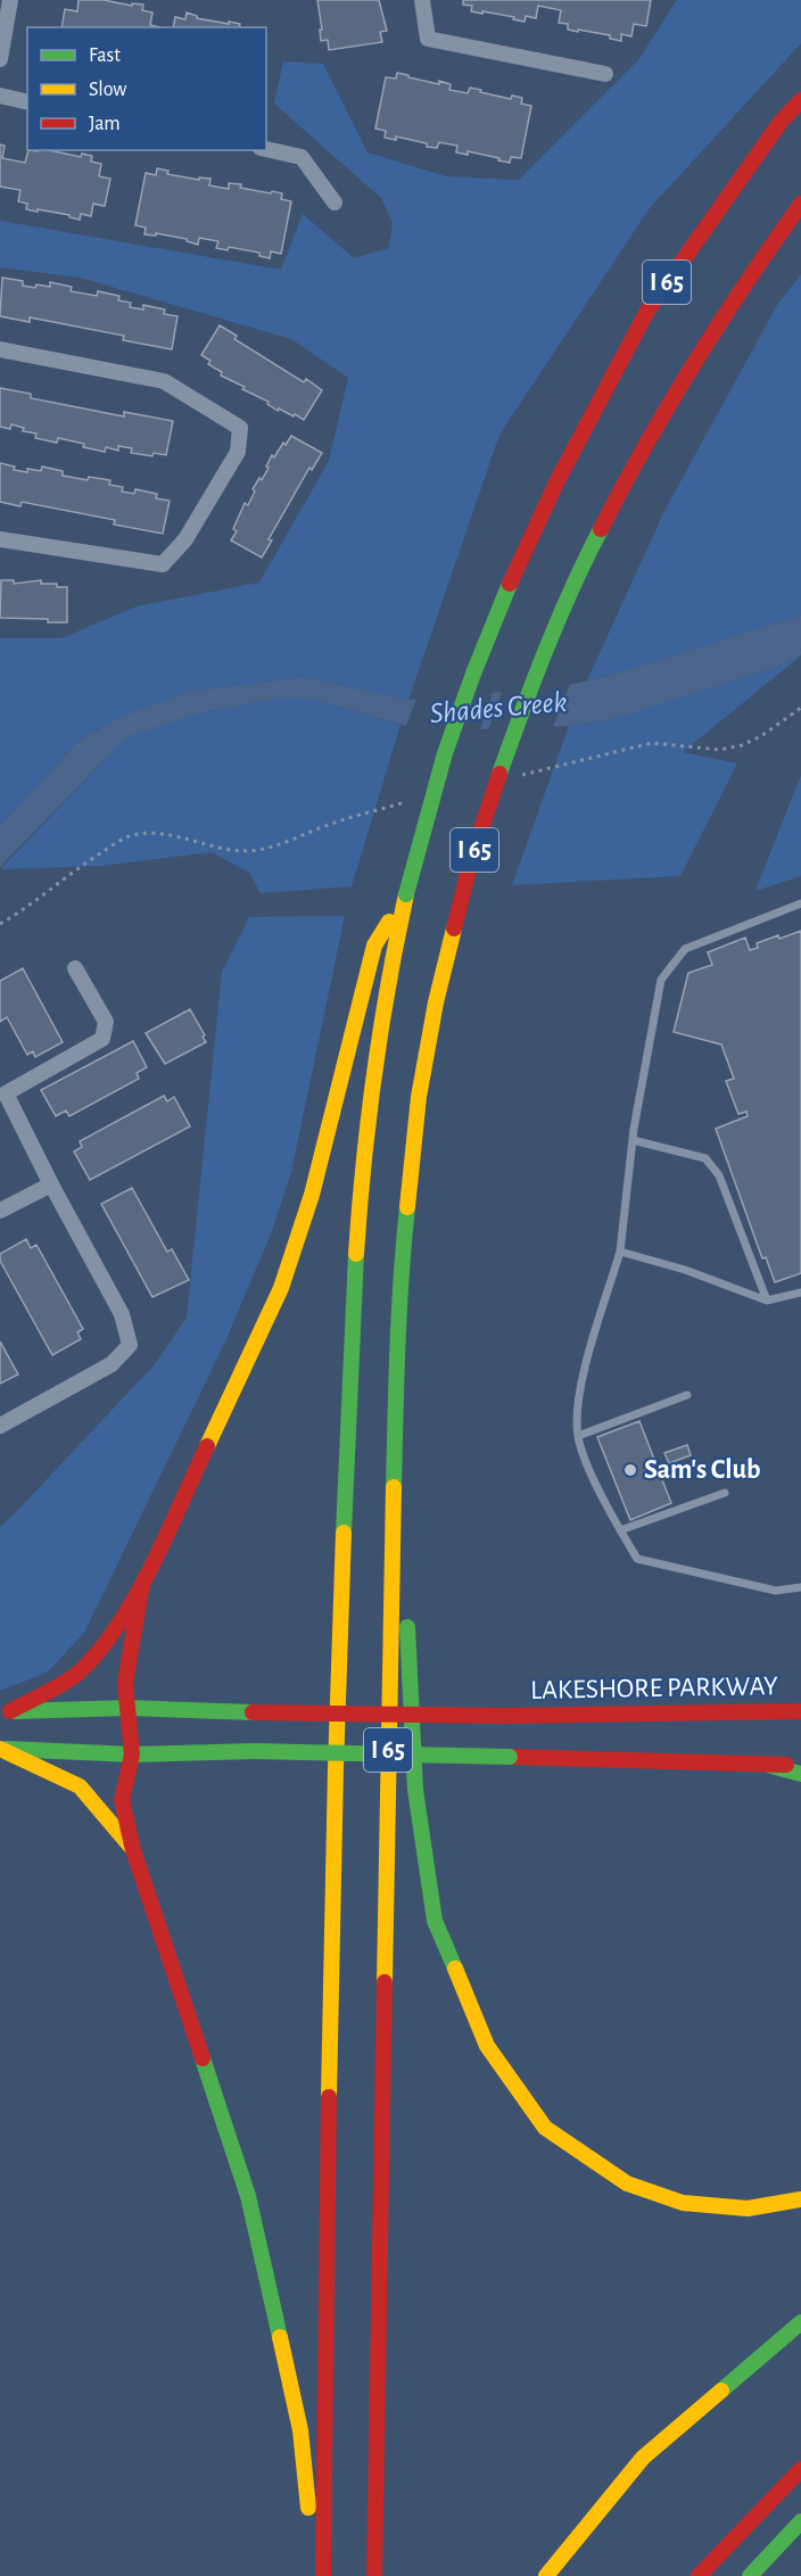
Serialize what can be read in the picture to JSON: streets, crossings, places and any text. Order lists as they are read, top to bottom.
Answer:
{
  "streets": {
    "main road": ["I 65", "LAKESHORE PARKWAY"]
  },
  "water": ["Shades Creek"],
  "places": ["Sam's Club"],
  "legend": ["Fast", "Slow", "Jam"]
}
